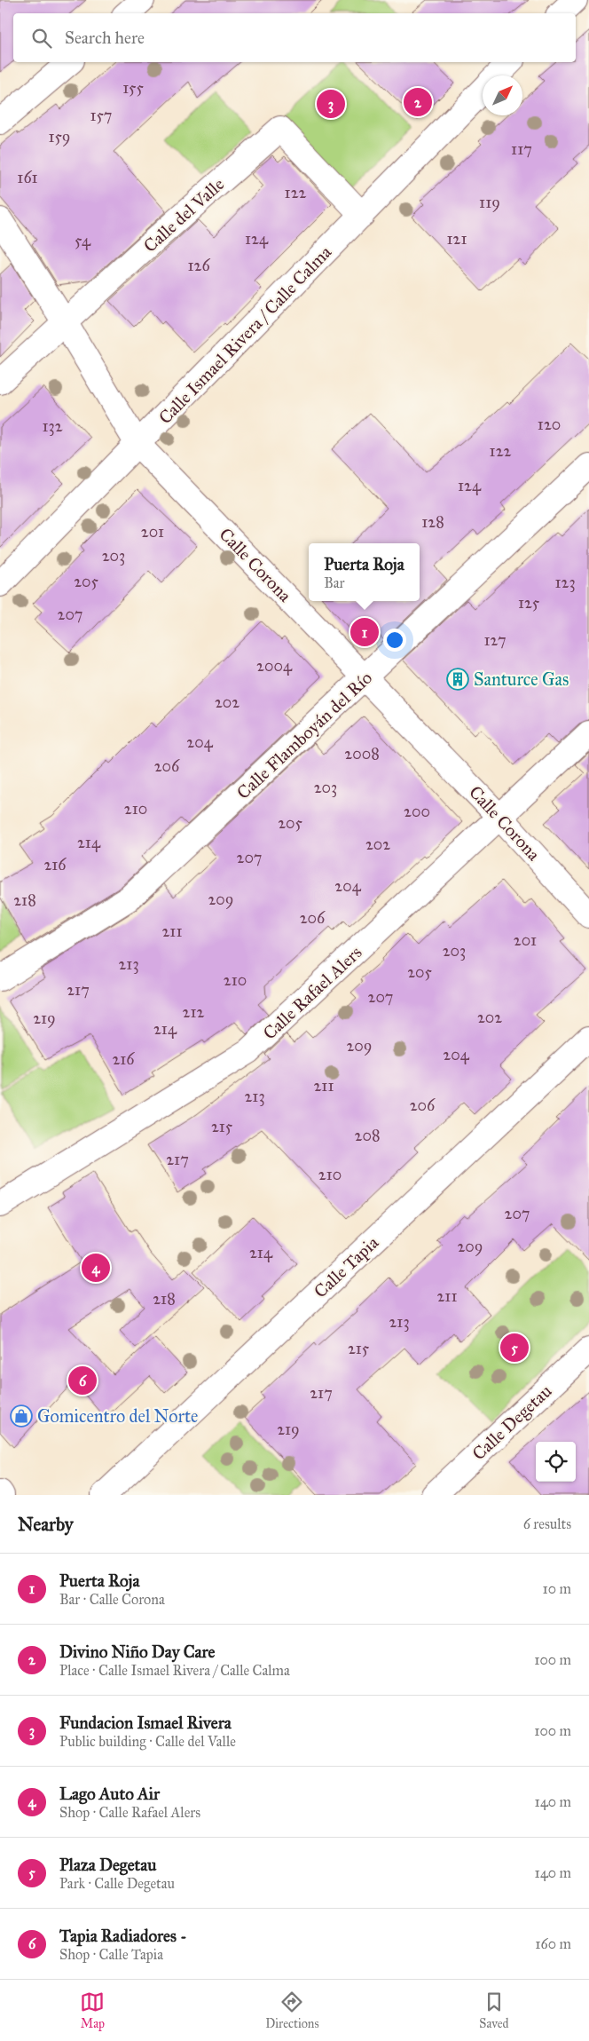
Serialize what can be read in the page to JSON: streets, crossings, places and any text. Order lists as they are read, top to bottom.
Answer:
{
  "streets": {
    "street": [
      "Calle del Valle",
      "Calle Ismael Rivera / Calle Calma",
      "Calle Corona",
      "Calle Flamboyán del Río",
      "Calle Rafael Alers",
      "Calle Tapia",
      "Calle Degetau"
    ]
  },
  "crossings": [
    ["Calle del Valle", "Calle Ismael Rivera / Calle Calma"],
    ["Calle del Valle", "Calle Corona"],
    ["Calle Ismael Rivera / Calle Calma", "Calle Corona"],
    ["Calle Corona", "Calle Flamboyán del Río"],
    ["Calle Corona", "Calle Rafael Alers"]
  ],
  "places": {
    "building": ["Santurce Gas"],
    "shop": ["Gomicentro del Norte"]
  },
  "house_numbers": [
    "155",
    "157",
    "159",
    "117",
    "161",
    "122",
    "119",
    "124",
    "121",
    "54",
    "126",
    "120",
    "132",
    "122",
    "124",
    "128",
    "201",
    "203",
    "205",
    "123",
    "125",
    "207",
    "127",
    "2004",
    "202",
    "204",
    "2008",
    "206",
    "203",
    "210",
    "200",
    "205",
    "214",
    "202",
    "207",
    "216",
    "204",
    "209",
    "218",
    "206",
    "211",
    "201",
    "203",
    "213",
    "205",
    "210",
    "217",
    "207",
    "212",
    "202",
    "219",
    "214",
    "209",
    "204",
    "216",
    "211",
    "213",
    "206",
    "215",
    "208",
    "217",
    "210",
    "207",
    "209",
    "214",
    "211",
    "218",
    "213",
    "215",
    "217",
    "219"
  ],
  "north": "top right",
  "page": {
    "search": "Search here",
    "pins": [
      "2",
      "3",
      "1",
      "4",
      "5",
      "6"
    ],
    "popup": ["Puerta Roja", "Bar"],
    "heading": ["Nearby", "6 results"],
    "list": [
      {
        "mark": "1",
        "name": "Puerta Roja",
        "note": "Bar · Calle Corona",
        "value": "10 m"
      },
      {
        "mark": "2",
        "name": "Divino Niño Day Care",
        "note": "Place · Calle Ismael Rivera / Calle Calma",
        "value": "100 m"
      },
      {
        "mark": "3",
        "name": "Fundacion Ismael Rivera",
        "note": "Public building · Calle del Valle",
        "value": "100 m"
      },
      {
        "mark": "4",
        "name": "Lago Auto Air",
        "note": "Shop · Calle Rafael Alers",
        "value": "140 m"
      },
      {
        "mark": "5",
        "name": "Plaza Degetau",
        "note": "Park · Calle Degetau",
        "value": "140 m"
      },
      {
        "mark": "6",
        "name": "Tapia Radiadores -",
        "note": "Shop · Calle Tapia",
        "value": "160 m"
      }
    ],
    "nav": ["Map", "Directions", "Saved"]
  }
}
